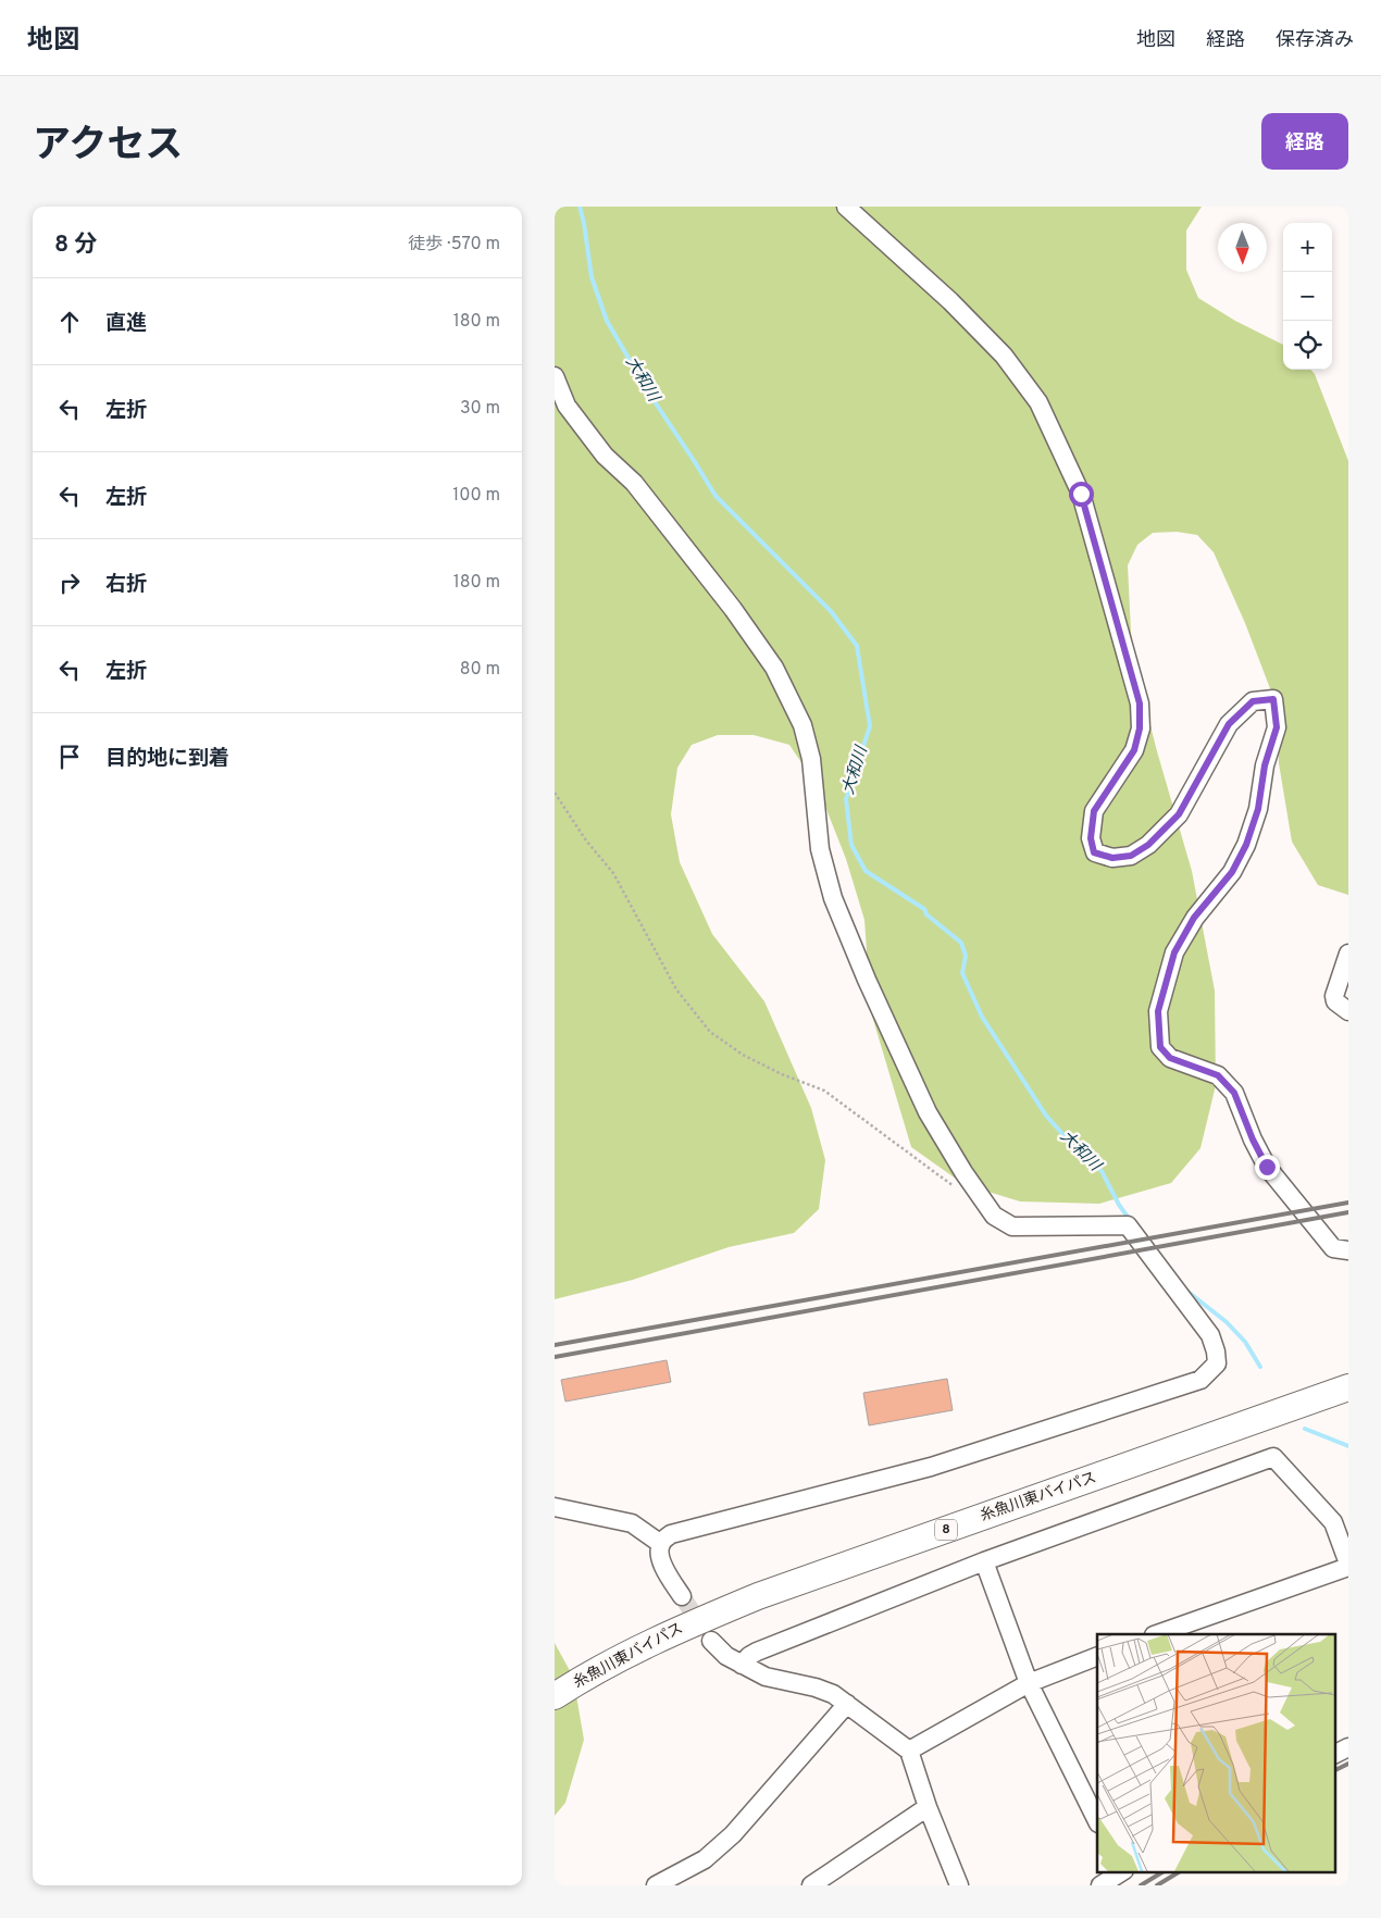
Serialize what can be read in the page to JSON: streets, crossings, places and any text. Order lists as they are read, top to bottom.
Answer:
{
  "streets": {
    "highway": ["糸魚川東バイパス", "8"]
  },
  "water": ["大和川"],
  "north": "bottom",
  "page": {
    "header": "地図",
    "nav": ["地図", "経路", "保存済み"],
    "title": "アクセス",
    "buttons": "経路",
    "heading": ["8 分", "徒歩 · 570 m"],
    "map_buttons": ["+", "−"],
    "list": [
      ["直進", "180 m"],
      ["左折", "30 m"],
      ["左折", "100 m"],
      ["右折", "180 m"],
      ["左折", "80 m"],
      "目的地に到着"
    ]
  }
}
